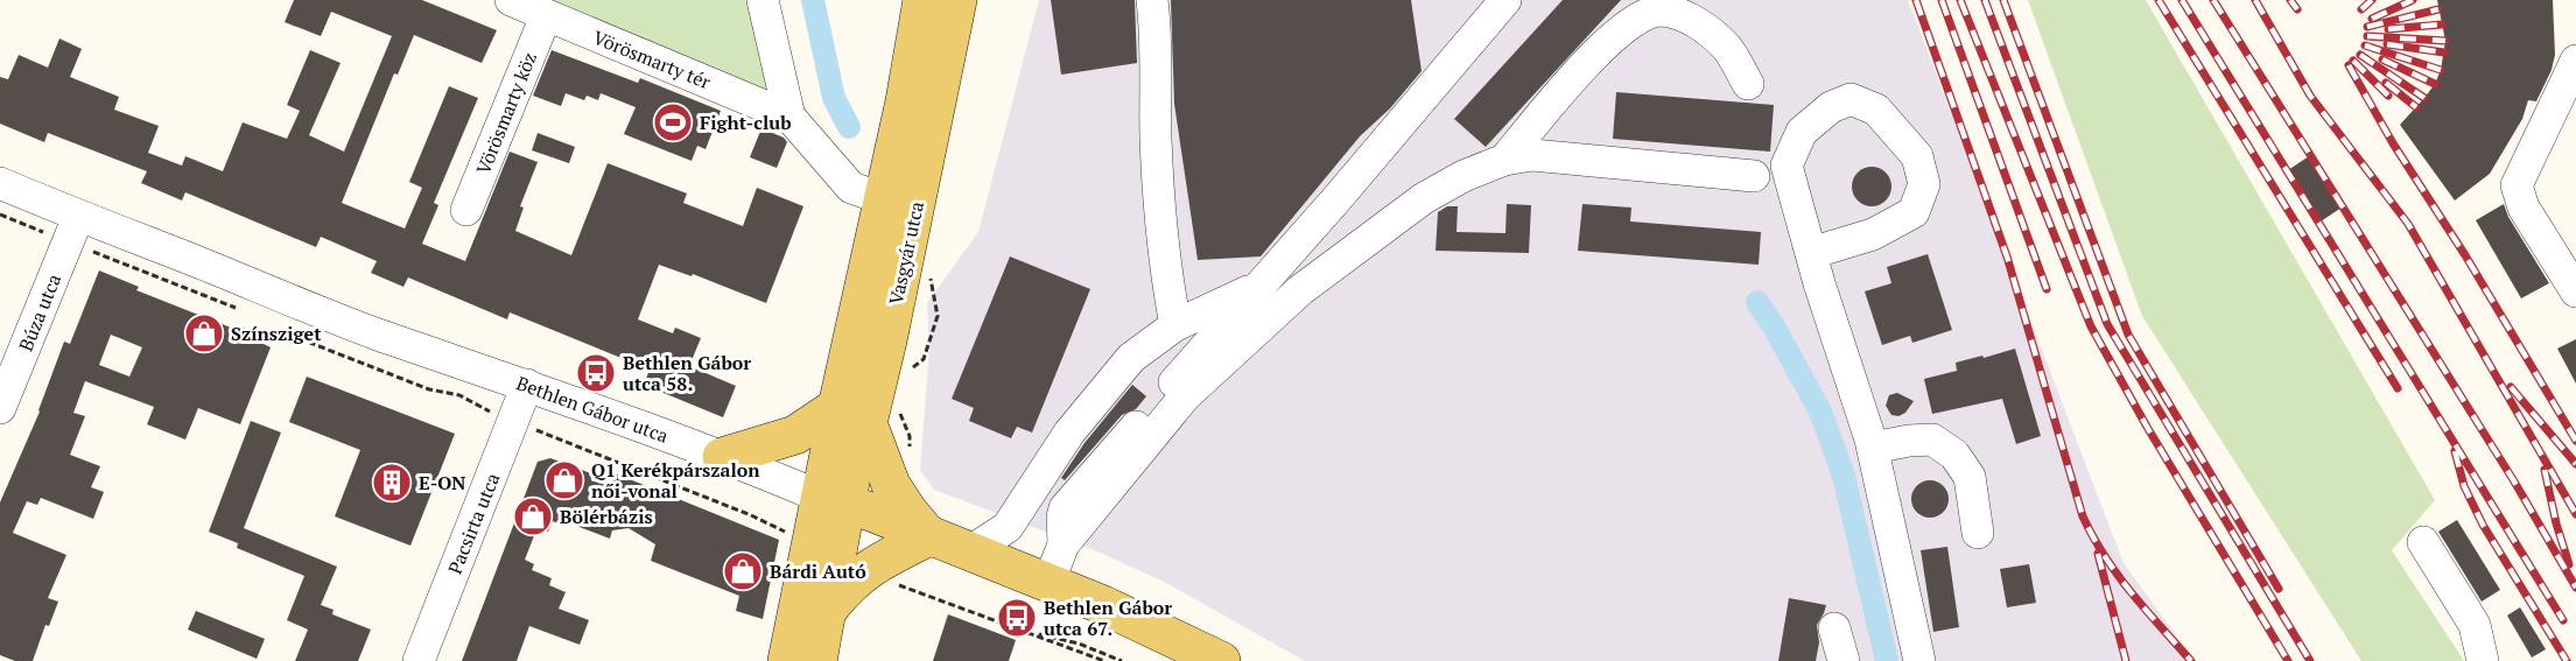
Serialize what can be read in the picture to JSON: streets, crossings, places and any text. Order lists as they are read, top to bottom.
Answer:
{
  "streets": {
    "main road": ["Vasgyár utca", "Bethlen Gábor utca"],
    "street": [
      "Vörösmarty tér",
      "Vörösmarty köz",
      "Búza utca",
      "Pacsirta utca"
    ]
  },
  "crossings": [
    ["Vörösmarty tér", "Vörösmarty köz"],
    ["Vörösmarty tér", "Vasgyár utca"],
    ["Vasgyár utca", "Bethlen Gábor utca"],
    ["Búza utca", "Bethlen Gábor utca"],
    ["Bethlen Gábor utca", "Pacsirta utca"]
  ],
  "places": {
    "sports": ["Fight-club"],
    "shop": [
      "Színsziget",
      "Q1 Kerékpárszalon női-vonal",
      "Bölérbázis",
      "Bárdi Autó"
    ],
    "bus stop": ["Bethlen Gábor utca 58.", "Bethlen Gábor utca 67."],
    "building": ["E-ON"]
  }
}
